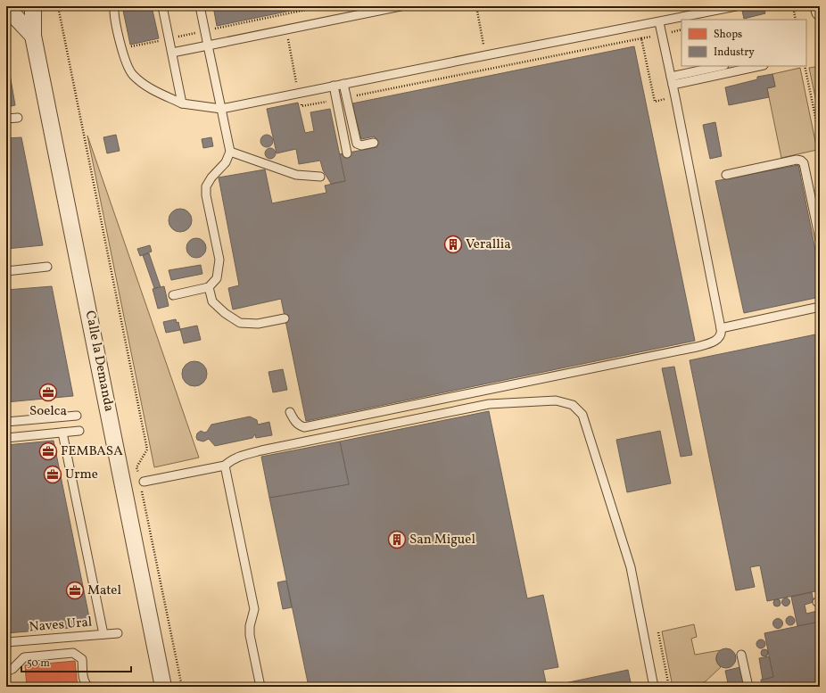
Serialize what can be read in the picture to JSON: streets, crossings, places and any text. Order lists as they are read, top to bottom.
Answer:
{
  "streets": {
    "street": ["Calle la Demanda"],
    "lane": ["Naves Ural"]
  },
  "places": {
    "building": ["Verallia", "San Miguel"],
    "office": [
      "Soelca",
      "FEMBASA",
      "Urme",
      "Matel"
    ]
  },
  "legend": ["Shops", "Industry"],
  "scale_bar": "50 m"
}
